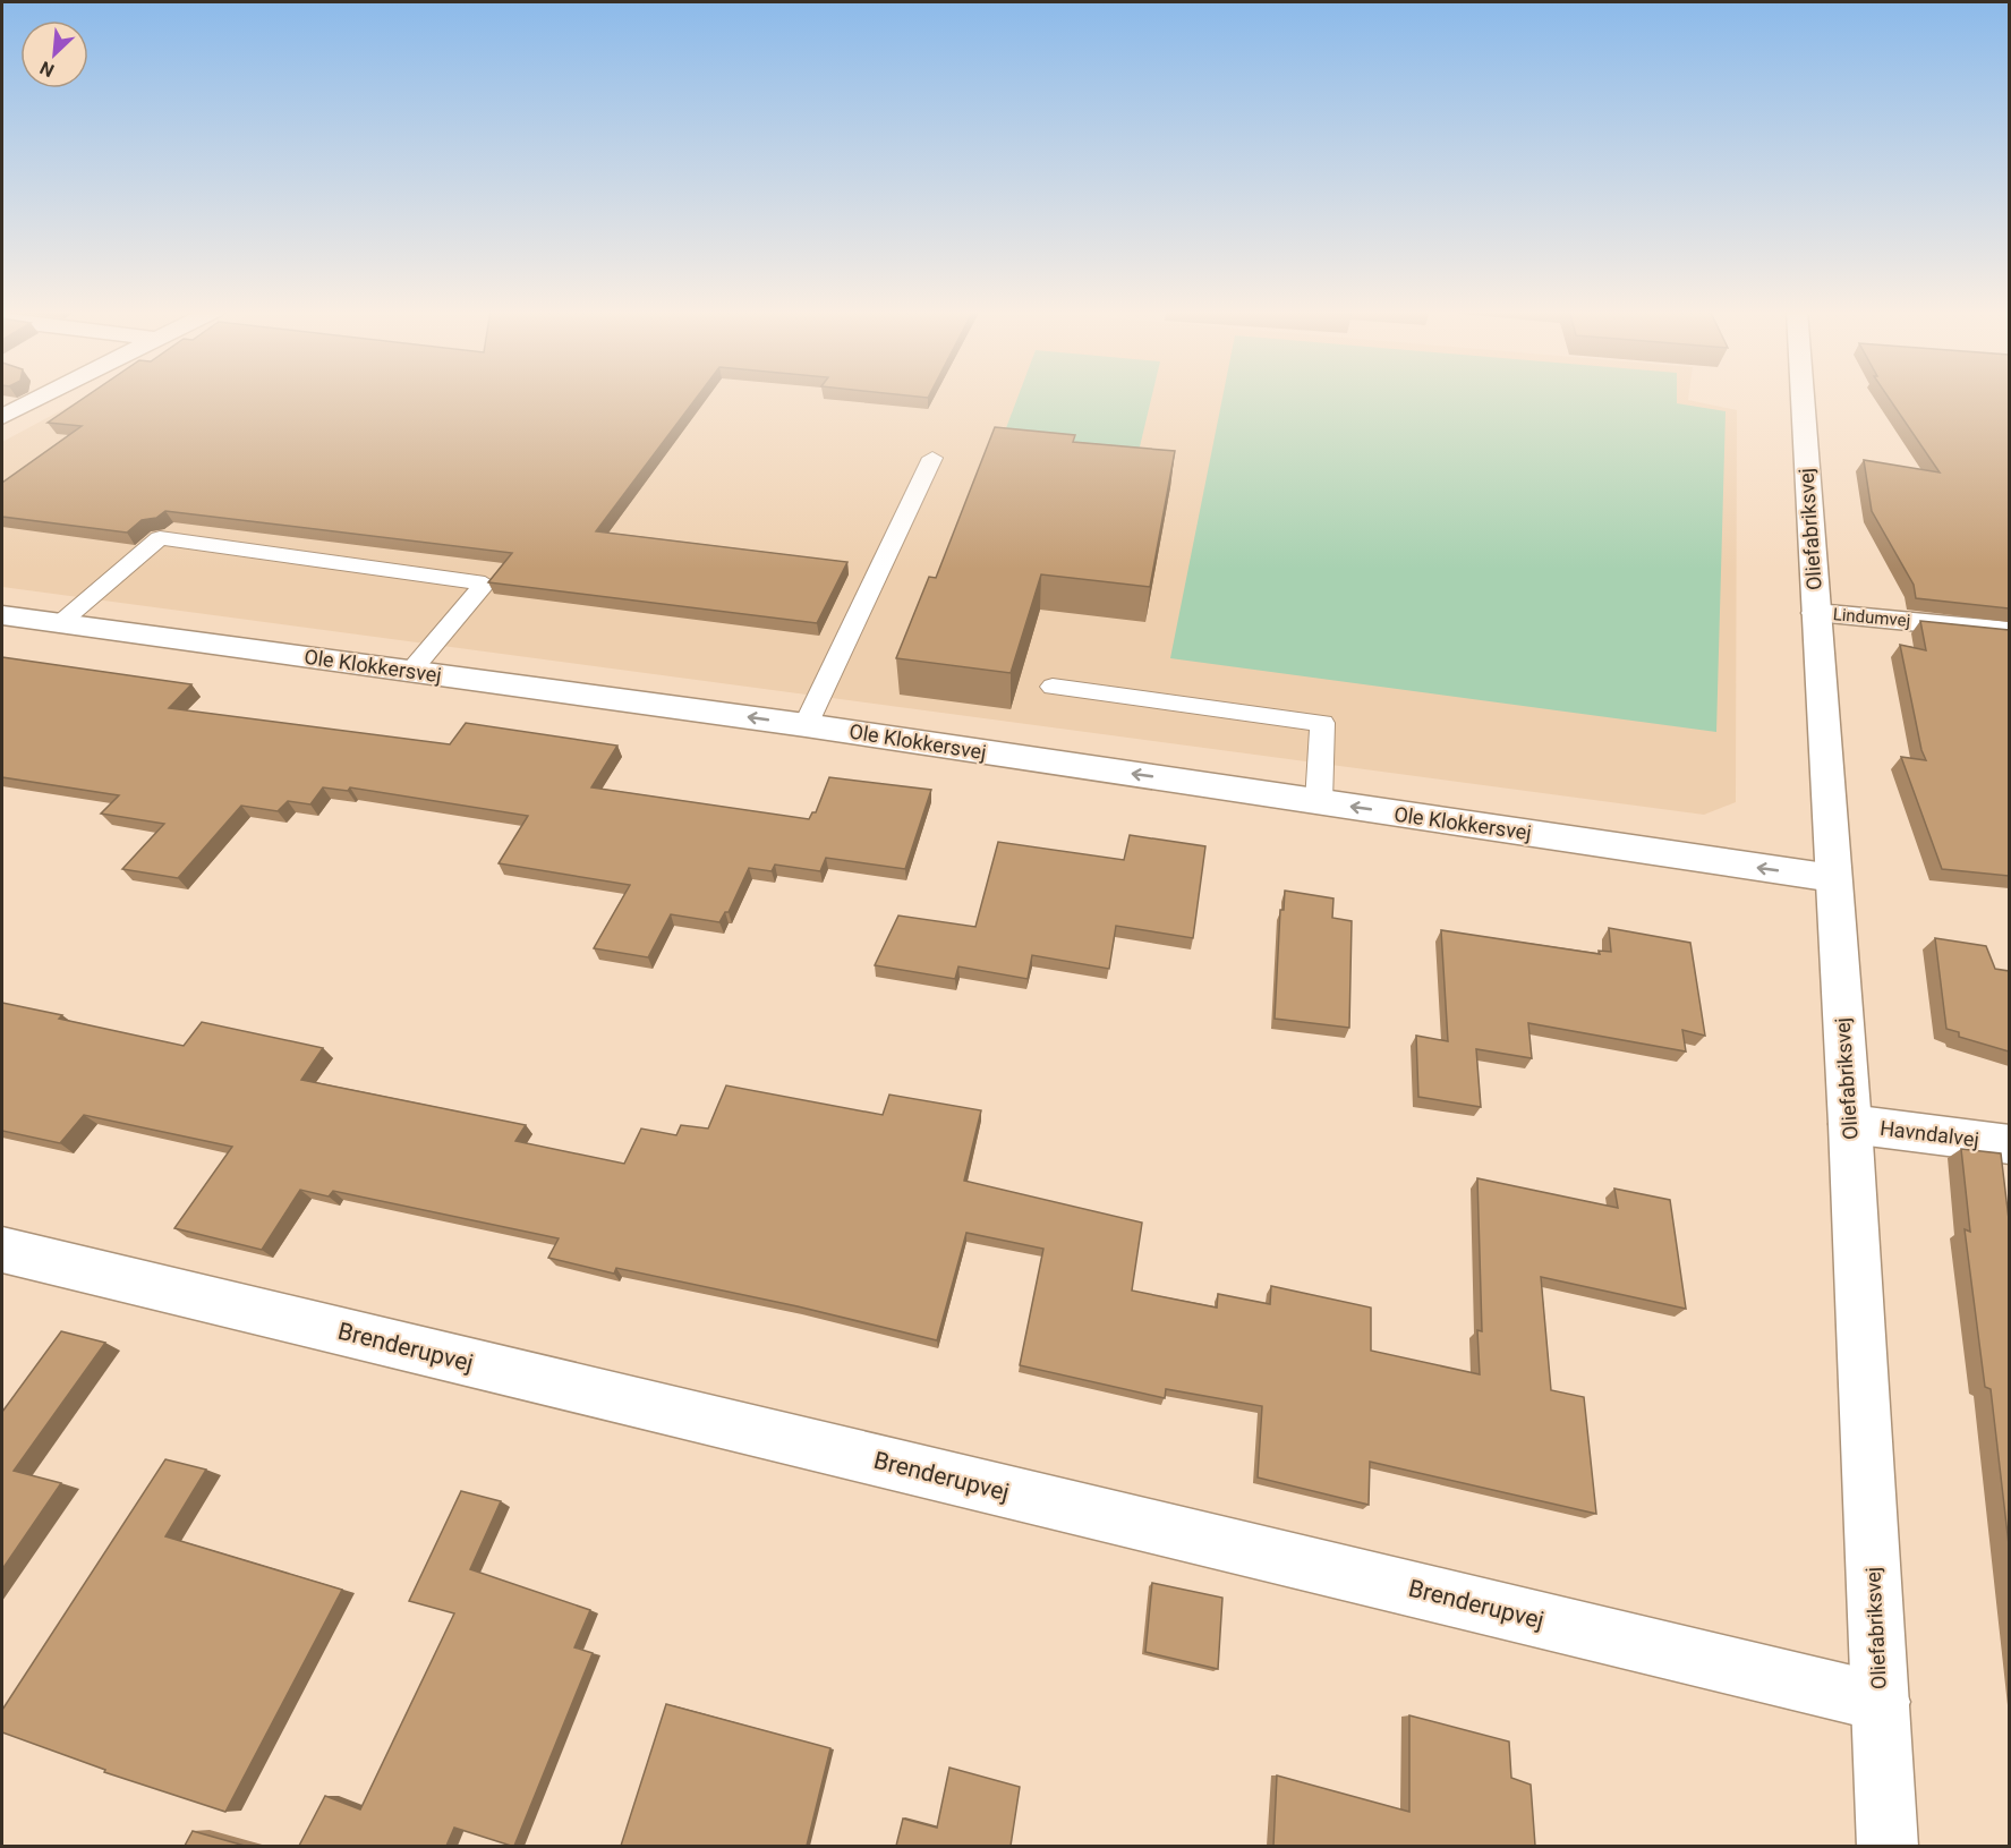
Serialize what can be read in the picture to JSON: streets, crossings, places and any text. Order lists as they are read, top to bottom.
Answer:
{
  "streets": {
    "street": [
      "Oliefabriksvej",
      "Lindumvej",
      "Ole Klokkersvej",
      "Havndalvej",
      "Brenderupvej"
    ]
  },
  "crossings": [
    ["Oliefabriksvej", "Lindumvej"],
    ["Oliefabriksvej", "Ole Klokkersvej"],
    ["Oliefabriksvej", "Havndalvej"],
    ["Oliefabriksvej", "Brenderupvej"]
  ],
  "one_way": ["Ole Klokkersvej"],
  "north": "bottom left"
}
